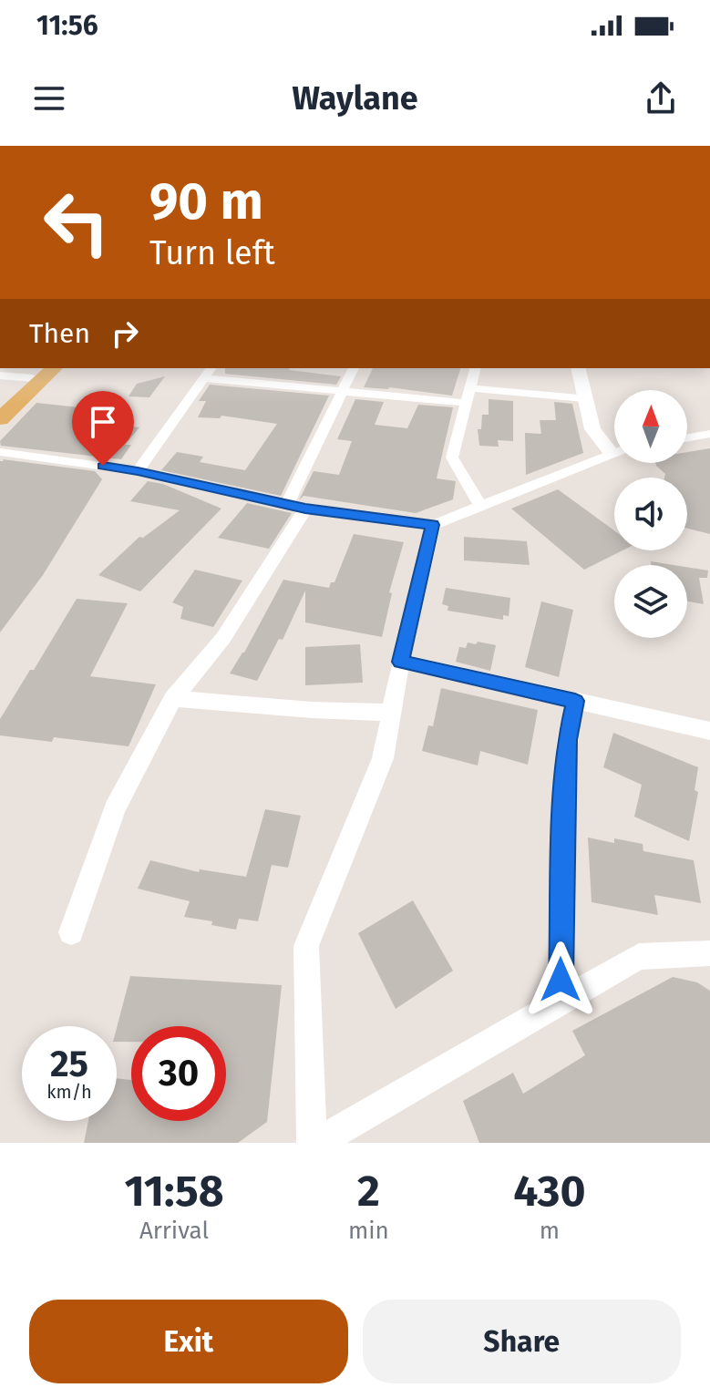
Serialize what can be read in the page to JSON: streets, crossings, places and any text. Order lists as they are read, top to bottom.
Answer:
{
  "north": "top",
  "page": {
    "status": "11:56",
    "header": "Waylane",
    "turn": ["90 m", "Turn left"],
    "then": "Then",
    "speed": "25 km/h",
    "limit": "30",
    "eta": [
      "11:58",
      "Arrival",
      "2",
      "min",
      "430",
      "m"
    ],
    "buttons": ["Exit", "Share"]
  }
}
